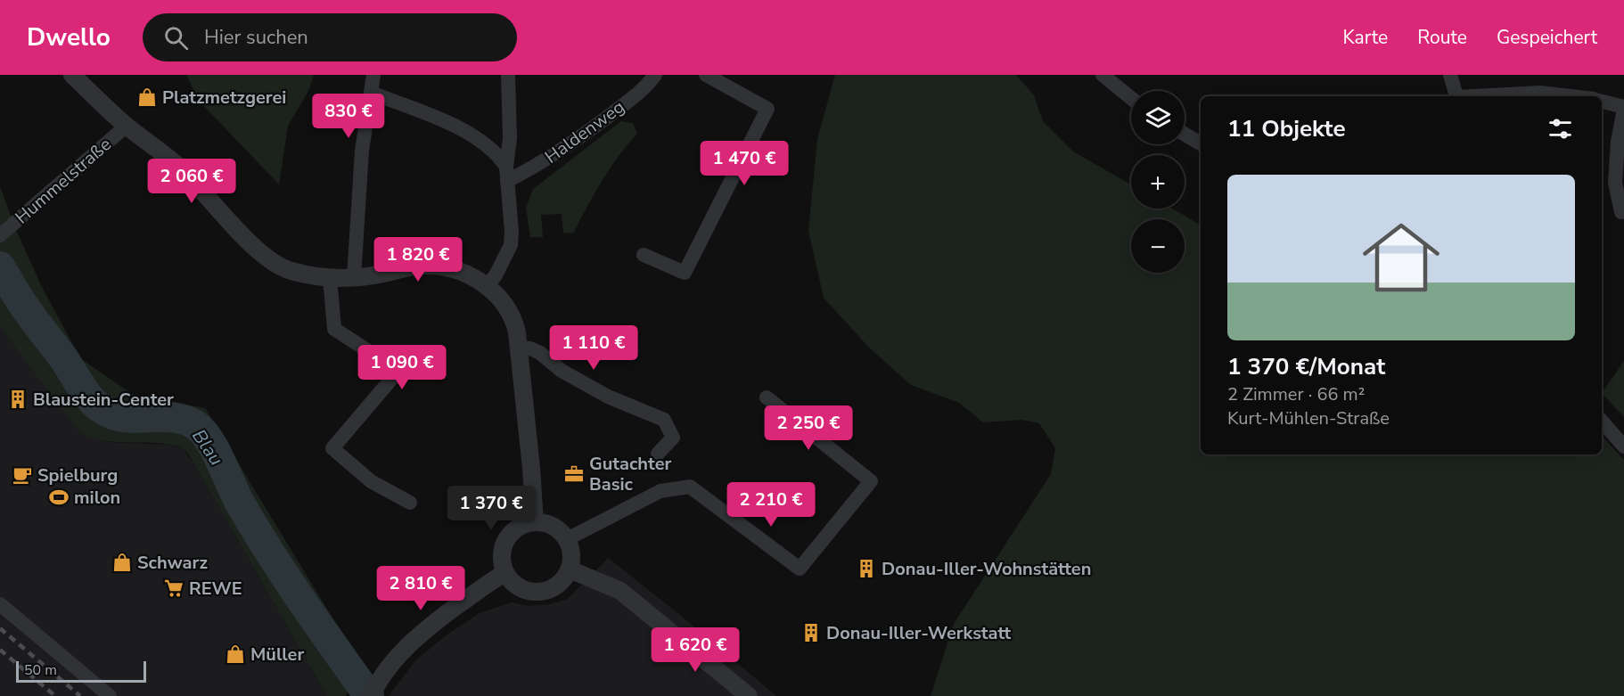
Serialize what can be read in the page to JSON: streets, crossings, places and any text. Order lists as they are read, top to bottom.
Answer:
{
  "streets": {
    "street": ["Haldenweg", "Hummelstraße"]
  },
  "water": ["Blau"],
  "places": {
    "shop": ["Platzmetzgerei", "Schwarz", "Müller"],
    "building": ["Blaustein-Center", "Donau-Iller-Wohnstätten", "Donau-Iller-Werkstatt"],
    "office": ["Gutachter Basic"],
    "cafe": ["Spielburg"],
    "sports": ["milon"],
    "supermarket": ["REWE"]
  },
  "scale_bar": "50 m",
  "page": {
    "header": "Dwello",
    "search": "Hier suchen",
    "nav": ["Karte", "Route", "Gespeichert"],
    "map_buttons": ["+", "−"],
    "price": [
      "830 €",
      "1 470 €",
      "2 060 €",
      "1 820 €",
      "1 110 €",
      "1 090 €",
      "2 250 €",
      "2 210 €",
      "1 370 €",
      "2 810 €",
      "1 620 €"
    ],
    "heading": "11 Objekte",
    "list": [
      {
        "name": "1 370 €/Monat",
        "note": "2 Zimmer · 66 m² · Kurt-Mühlen-Straße"
      }
    ],
    "scale": "50 m"
  }
}
